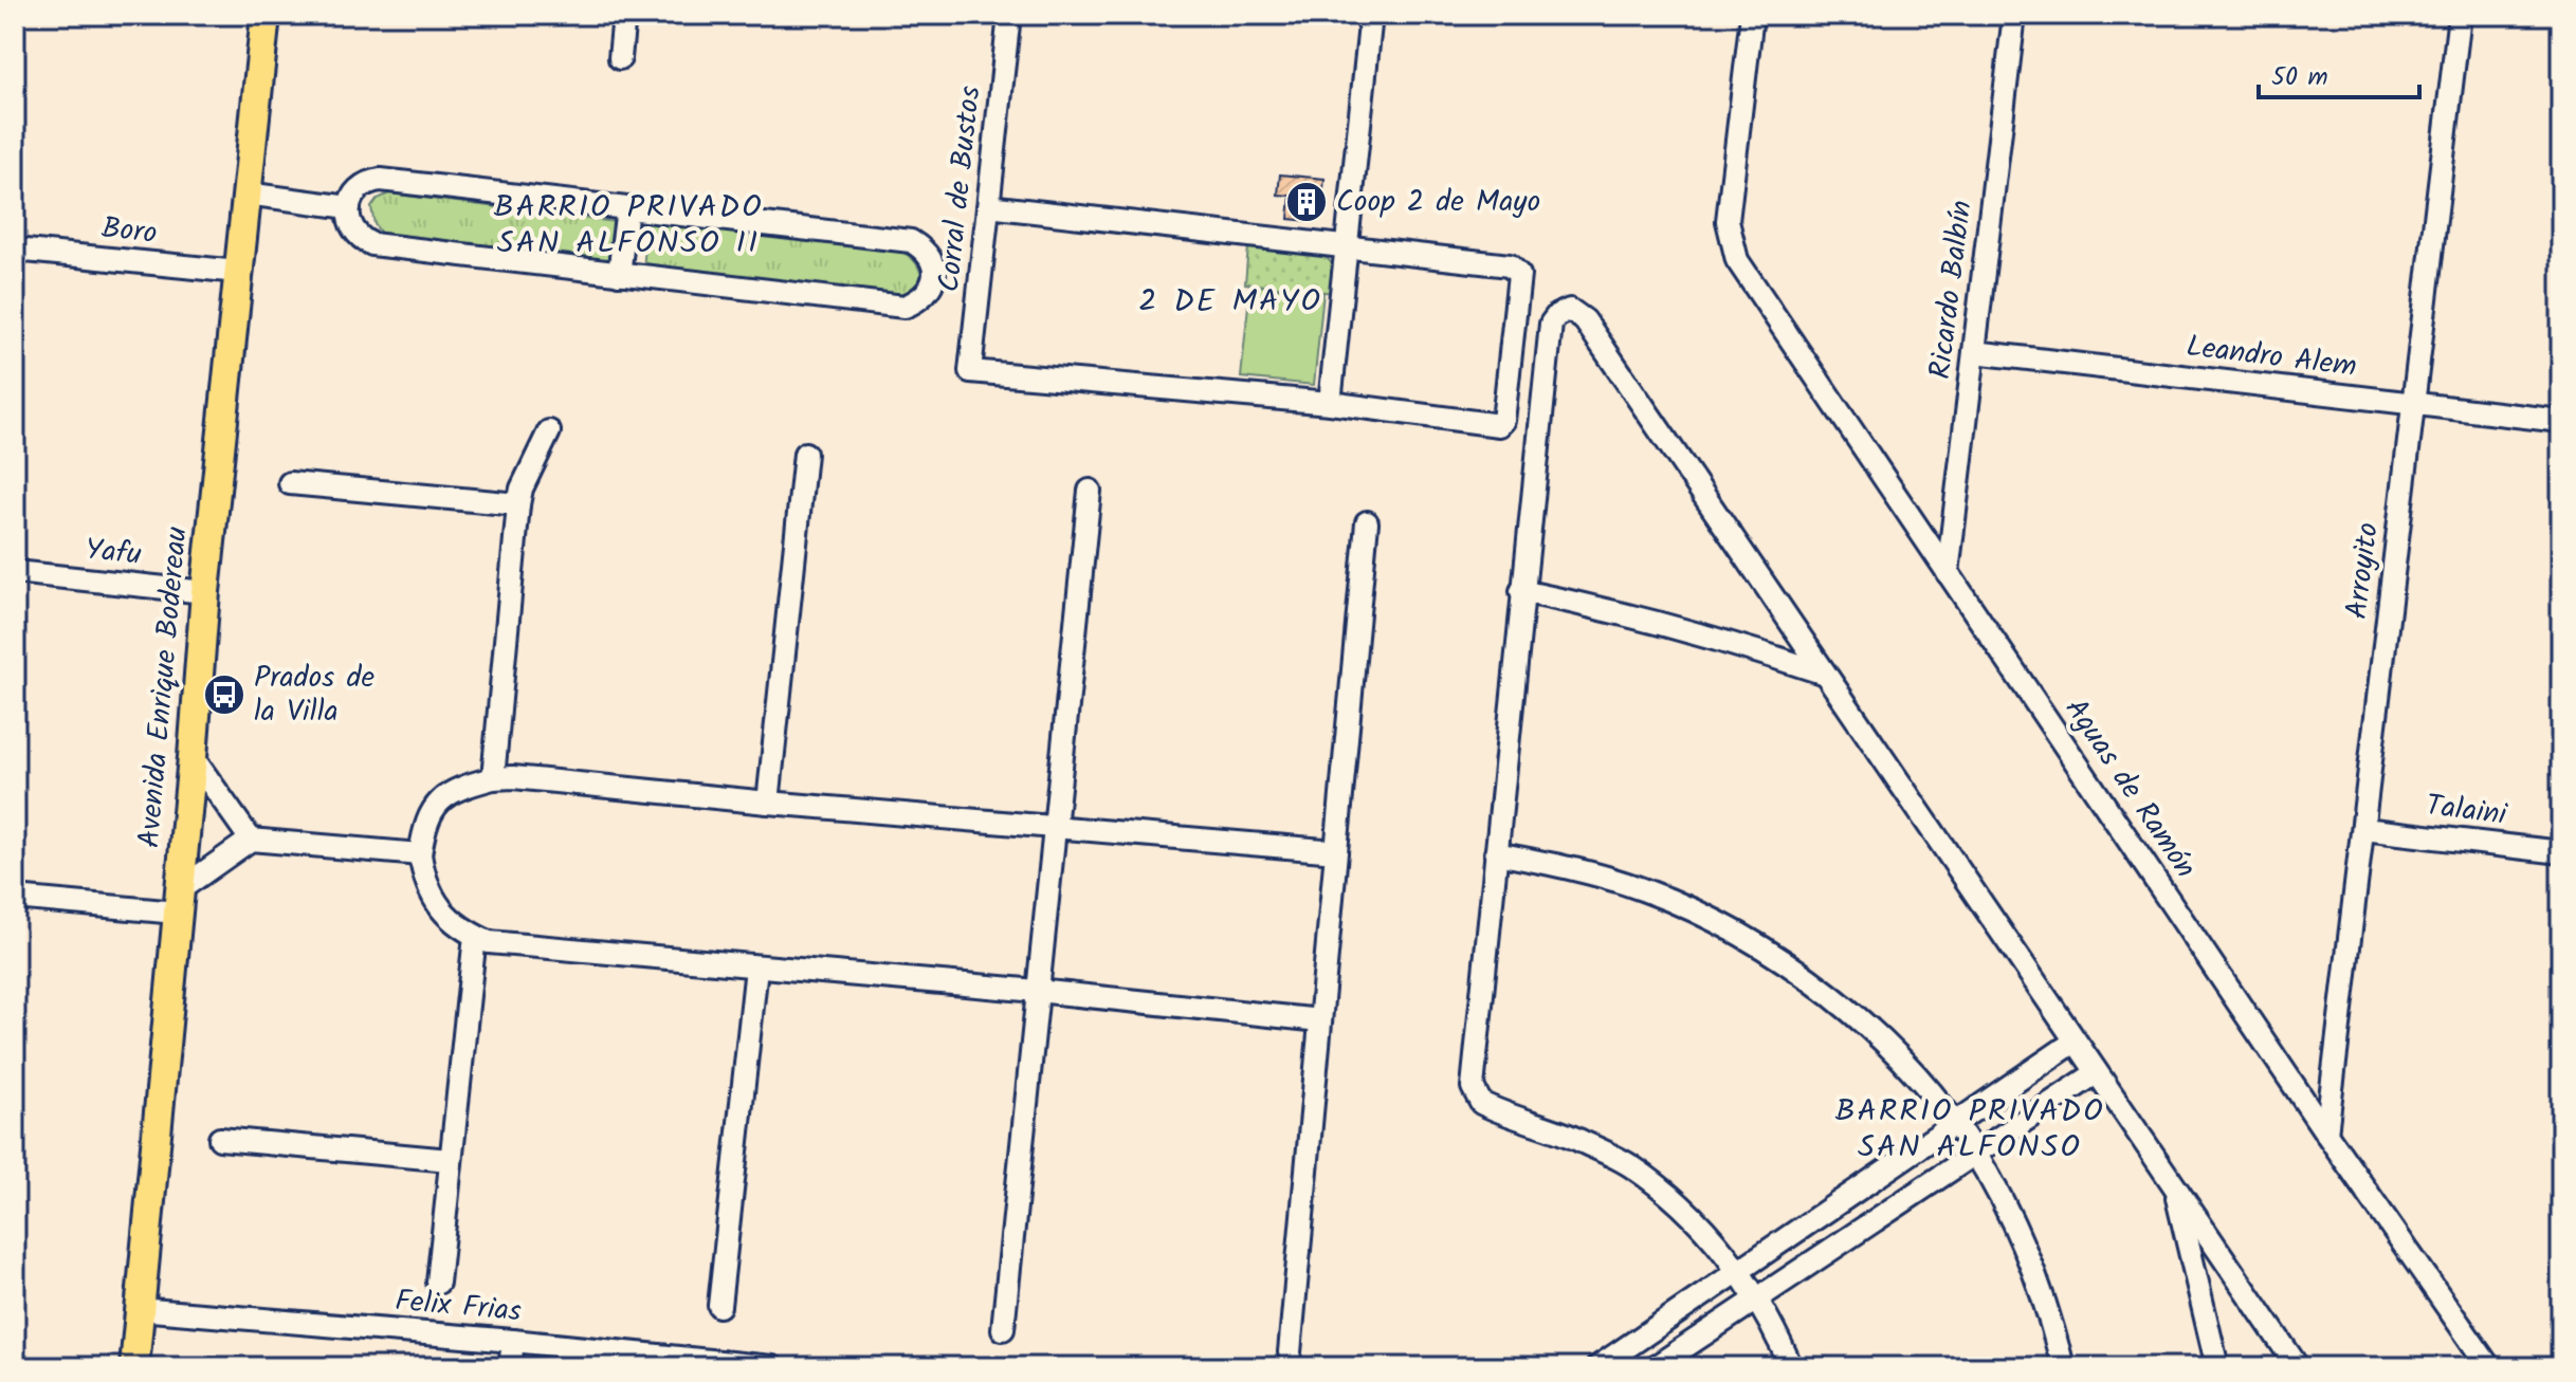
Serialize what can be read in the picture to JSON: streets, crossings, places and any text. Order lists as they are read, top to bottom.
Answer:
{
  "streets": {
    "main road": ["Avenida Enrique Bodereau"],
    "street": [
      "Corral de Bustos",
      "Boro",
      "Ricardo Balbín",
      "Leandro Alem",
      "Yafu",
      "Arroyito",
      "Aguas de Ramón",
      "Talaini",
      "Felix Frias"
    ]
  },
  "crossings": [
    ["Boro", "Avenida Enrique Bodereau"],
    ["Ricardo Balbín", "Leandro Alem"],
    ["Ricardo Balbín", "Aguas de Ramón"],
    ["Leandro Alem", "Arroyito"],
    ["Yafu", "Avenida Enrique Bodereau"],
    ["Arroyito", "Aguas de Ramón"],
    ["Arroyito", "Talaini"],
    ["Avenida Enrique Bodereau", "Felix Frias"]
  ],
  "districts": ["BARRIO PRIVADO SAN ALFONSO II", "2 DE MAYO", "BARRIO PRIVADO SAN ALFONSO"],
  "places": {
    "building": ["Coop 2 de Mayo"],
    "bus stop": ["Prados de la Villa"]
  },
  "scale_bar": "50 m"
}
